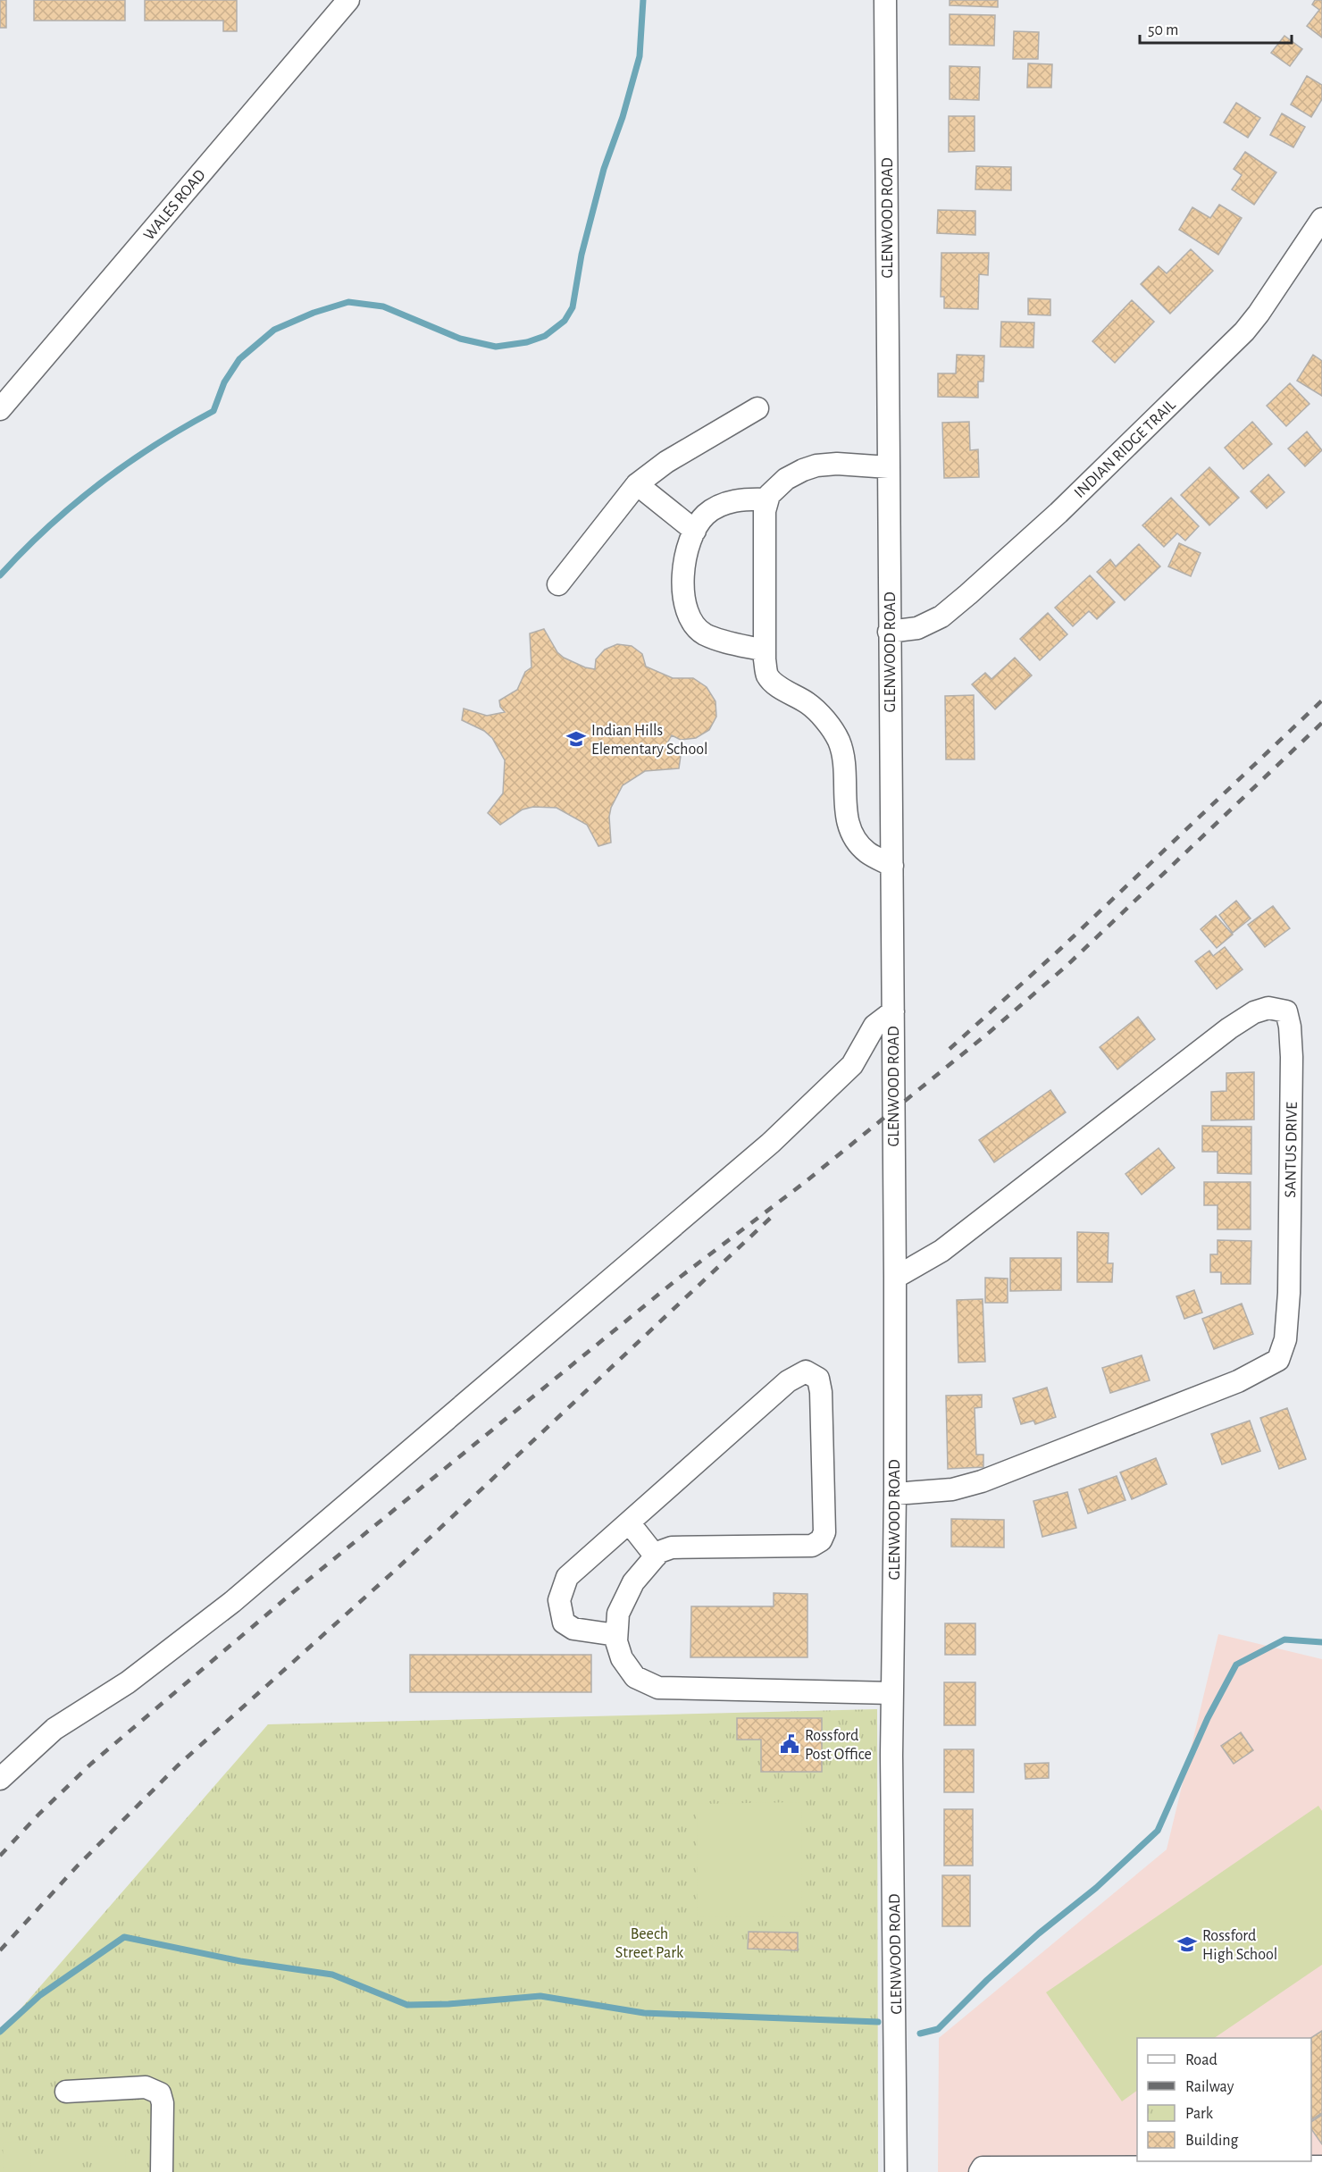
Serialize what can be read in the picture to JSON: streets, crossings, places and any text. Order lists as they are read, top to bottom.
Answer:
{
  "streets": {
    "street": [
      "WALES ROAD",
      "GLENWOOD ROAD",
      "INDIAN RIDGE TRAIL",
      "SANTUS DRIVE"
    ]
  },
  "crossings": [
    ["GLENWOOD ROAD", "INDIAN RIDGE TRAIL"],
    ["GLENWOOD ROAD", "SANTUS DRIVE"]
  ],
  "parks": ["Beech Street Park"],
  "places": {
    "school or university": ["Indian Hills Elementary School", "Rossford High School"],
    "public building": ["Rossford Post Office"]
  },
  "legend": [
    "Road",
    "Railway",
    "Park",
    "Building"
  ],
  "scale_bar": "50 m"
}
